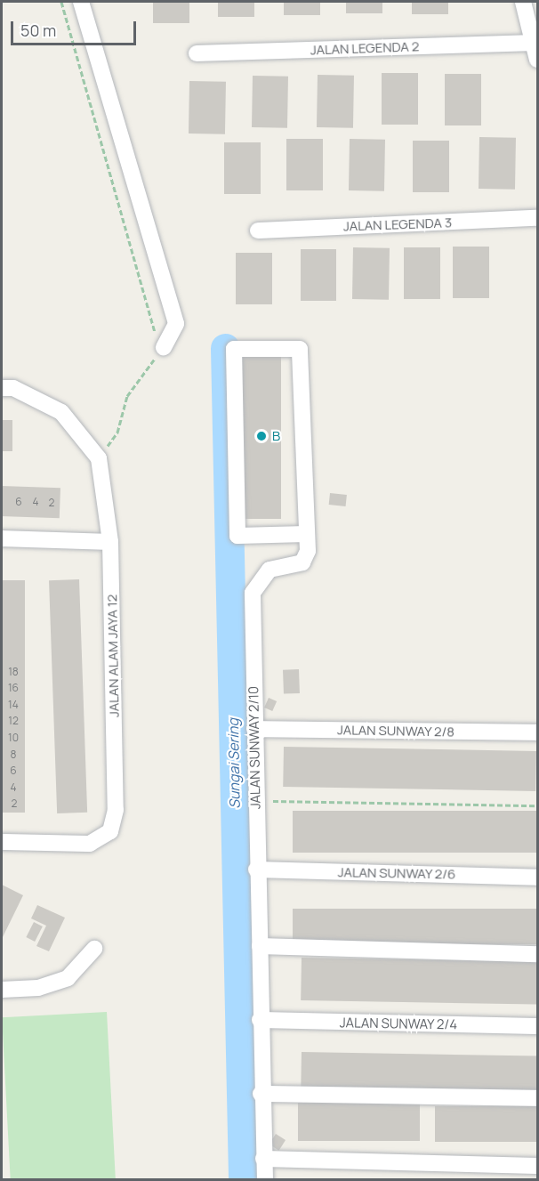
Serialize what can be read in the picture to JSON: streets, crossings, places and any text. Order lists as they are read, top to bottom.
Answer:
{
  "streets": {
    "street": [
      "JALAN LEGENDA 2",
      "JALAN LEGENDA 3",
      "JALAN ALAM JAYA 12",
      "JALAN SUNWAY 2/8",
      "JALAN SUNWAY 2/10",
      "JALAN SUNWAY 2/6",
      "JALAN SUNWAY 2/4"
    ]
  },
  "crossings": [
    ["JALAN SUNWAY 2/8", "JALAN SUNWAY 2/10"],
    ["JALAN SUNWAY 2/10", "JALAN SUNWAY 2/6"],
    ["JALAN SUNWAY 2/10", "JALAN SUNWAY 2/4"]
  ],
  "water": ["Sungai Sering"],
  "places": ["B"],
  "house_numbers": [
    "6",
    "4",
    "2",
    "18",
    "16",
    "14",
    "12",
    "10",
    "8",
    "6",
    "4",
    "2"
  ],
  "scale_bar": "50 m"
}
